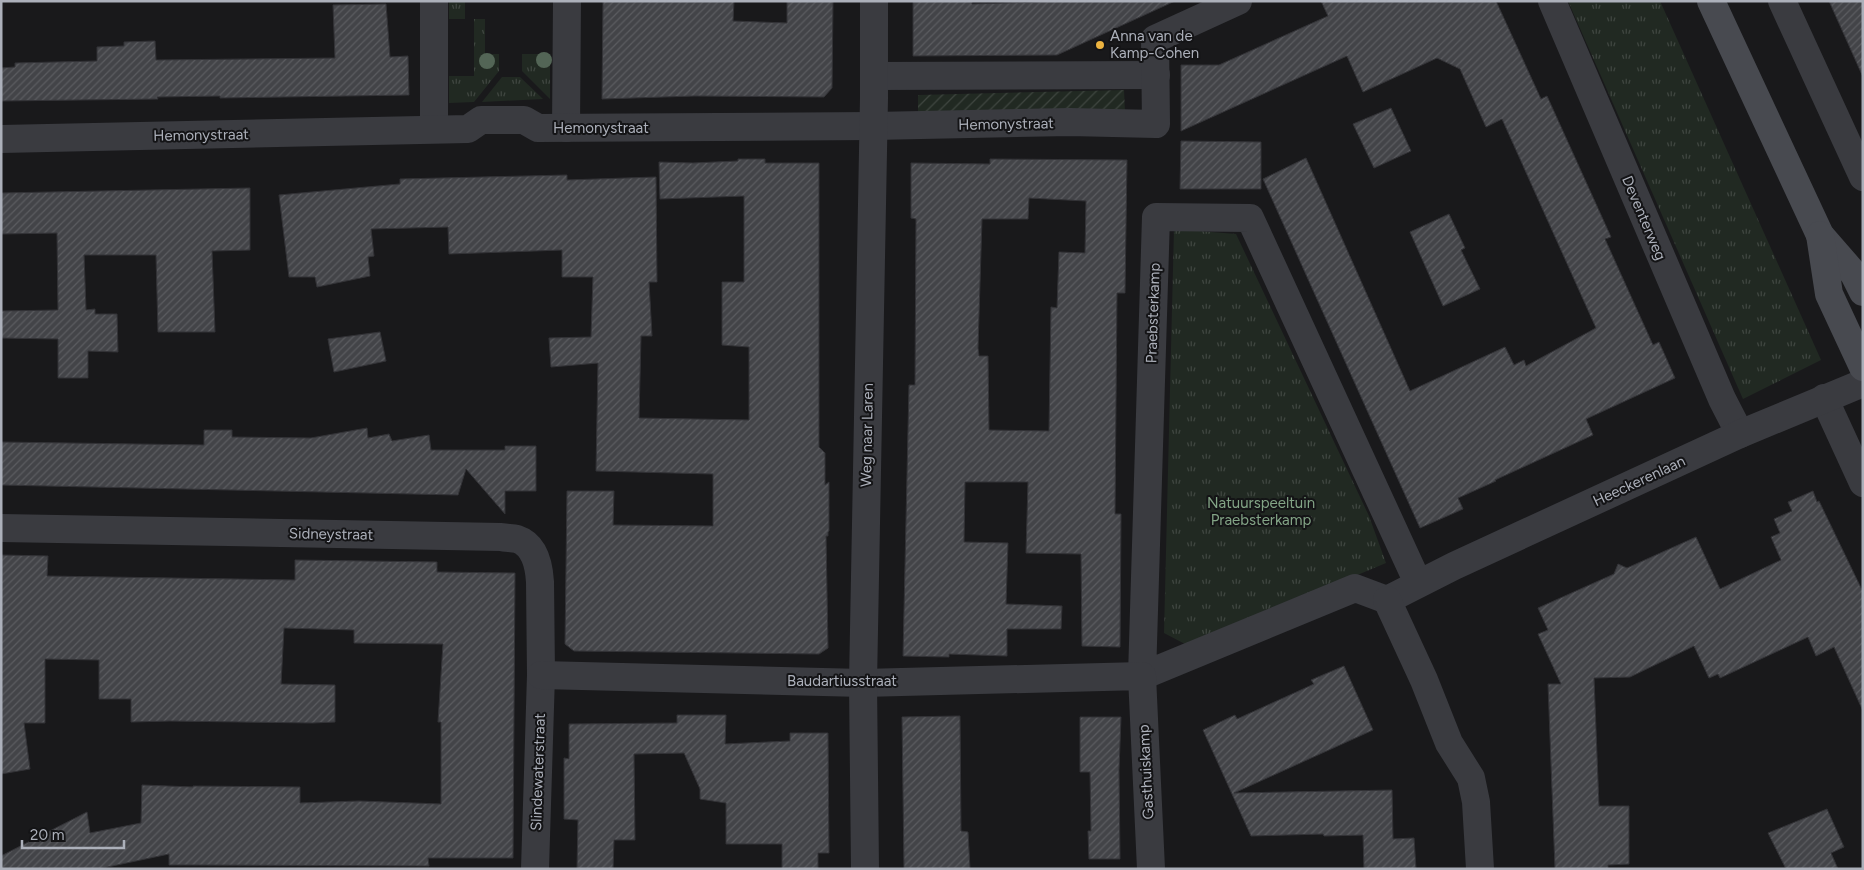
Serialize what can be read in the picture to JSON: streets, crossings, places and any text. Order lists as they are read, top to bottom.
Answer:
{
  "streets": {
    "street": [
      "Hemonystraat",
      "Deventerweg",
      "Praebsterkamp",
      "Weg naar Laren",
      "Heeckerenlaan",
      "Sidneystraat",
      "Baudartiusstraat",
      "Slindewaterstraat",
      "Gasthuiskamp"
    ]
  },
  "crossings": [
    ["Hemonystraat", "Weg naar Laren"],
    ["Deventerweg", "Heeckerenlaan"],
    ["Praebsterkamp", "Heeckerenlaan"],
    ["Praebsterkamp", "Baudartiusstraat"],
    ["Praebsterkamp", "Gasthuiskamp"],
    ["Weg naar Laren", "Baudartiusstraat"],
    ["Sidneystraat", "Baudartiusstraat"],
    ["Sidneystraat", "Slindewaterstraat"],
    ["Baudartiusstraat", "Slindewaterstraat"],
    ["Baudartiusstraat", "Gasthuiskamp"]
  ],
  "parks": ["Natuurspeeltuin Praebsterkamp"],
  "places": ["Anna van de Kamp-Cohen"],
  "scale_bar": "20 m"
}
